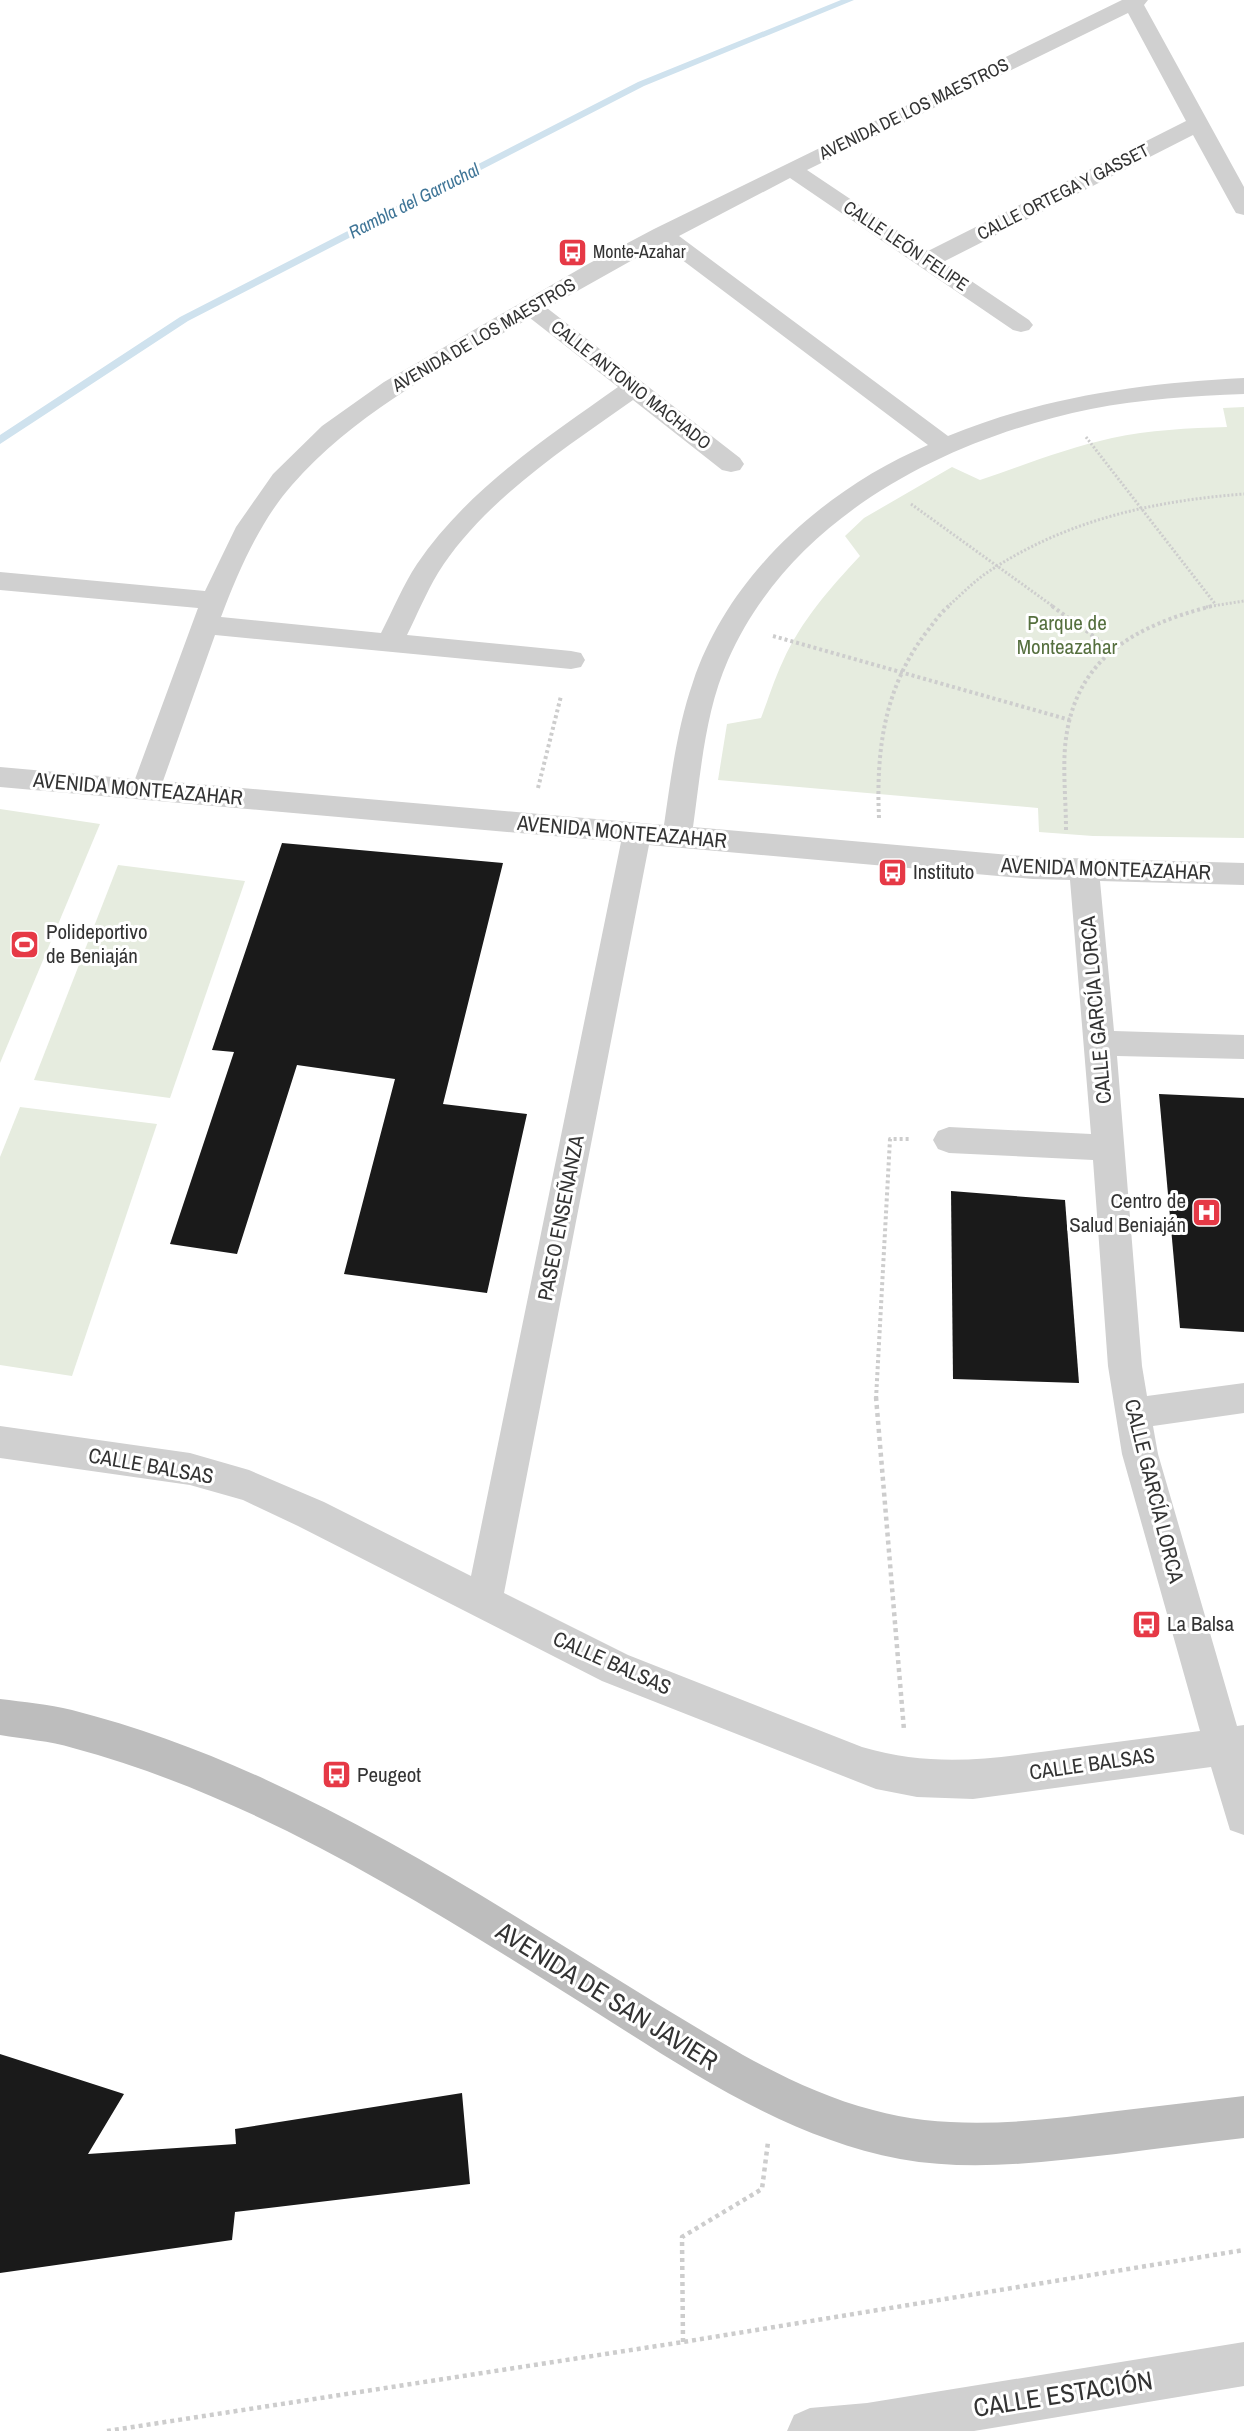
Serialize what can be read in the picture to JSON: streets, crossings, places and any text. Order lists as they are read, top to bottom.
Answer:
{
  "streets": {
    "main road": ["AVENIDA DE SAN JAVIER"],
    "street": [
      "AVENIDA DE LOS MAESTROS",
      "CALLE ORTEGA Y GASSET",
      "CALLE LEÓN FELIPE",
      "CALLE ANTONIO MACHADO",
      "AVENIDA MONTEAZAHAR",
      "CALLE GARCÍA LORCA",
      "PASEO ENSEÑANZA",
      "CALLE BALSAS",
      "CALLE ESTACIÓN"
    ]
  },
  "crossings": [
    ["AVENIDA DE LOS MAESTROS", "CALLE LEÓN FELIPE"],
    ["AVENIDA DE LOS MAESTROS", "CALLE ANTONIO MACHADO"],
    ["AVENIDA DE LOS MAESTROS", "AVENIDA MONTEAZAHAR"],
    ["CALLE ORTEGA Y GASSET", "CALLE LEÓN FELIPE"],
    ["AVENIDA MONTEAZAHAR", "CALLE GARCÍA LORCA"],
    ["AVENIDA MONTEAZAHAR", "PASEO ENSEÑANZA"],
    ["CALLE GARCÍA LORCA", "CALLE BALSAS"],
    ["PASEO ENSEÑANZA", "CALLE BALSAS"]
  ],
  "water": ["Rambla del Garruchal"],
  "parks": ["Parque de Monteazahar"],
  "places": {
    "bus stop": [
      "Monte-Azahar",
      "Instituto",
      "La Balsa",
      "Peugeot"
    ],
    "sports": ["Polideportivo de Beniaján"],
    "hospital": ["Centro de Salud Beniaján"]
  }
}
